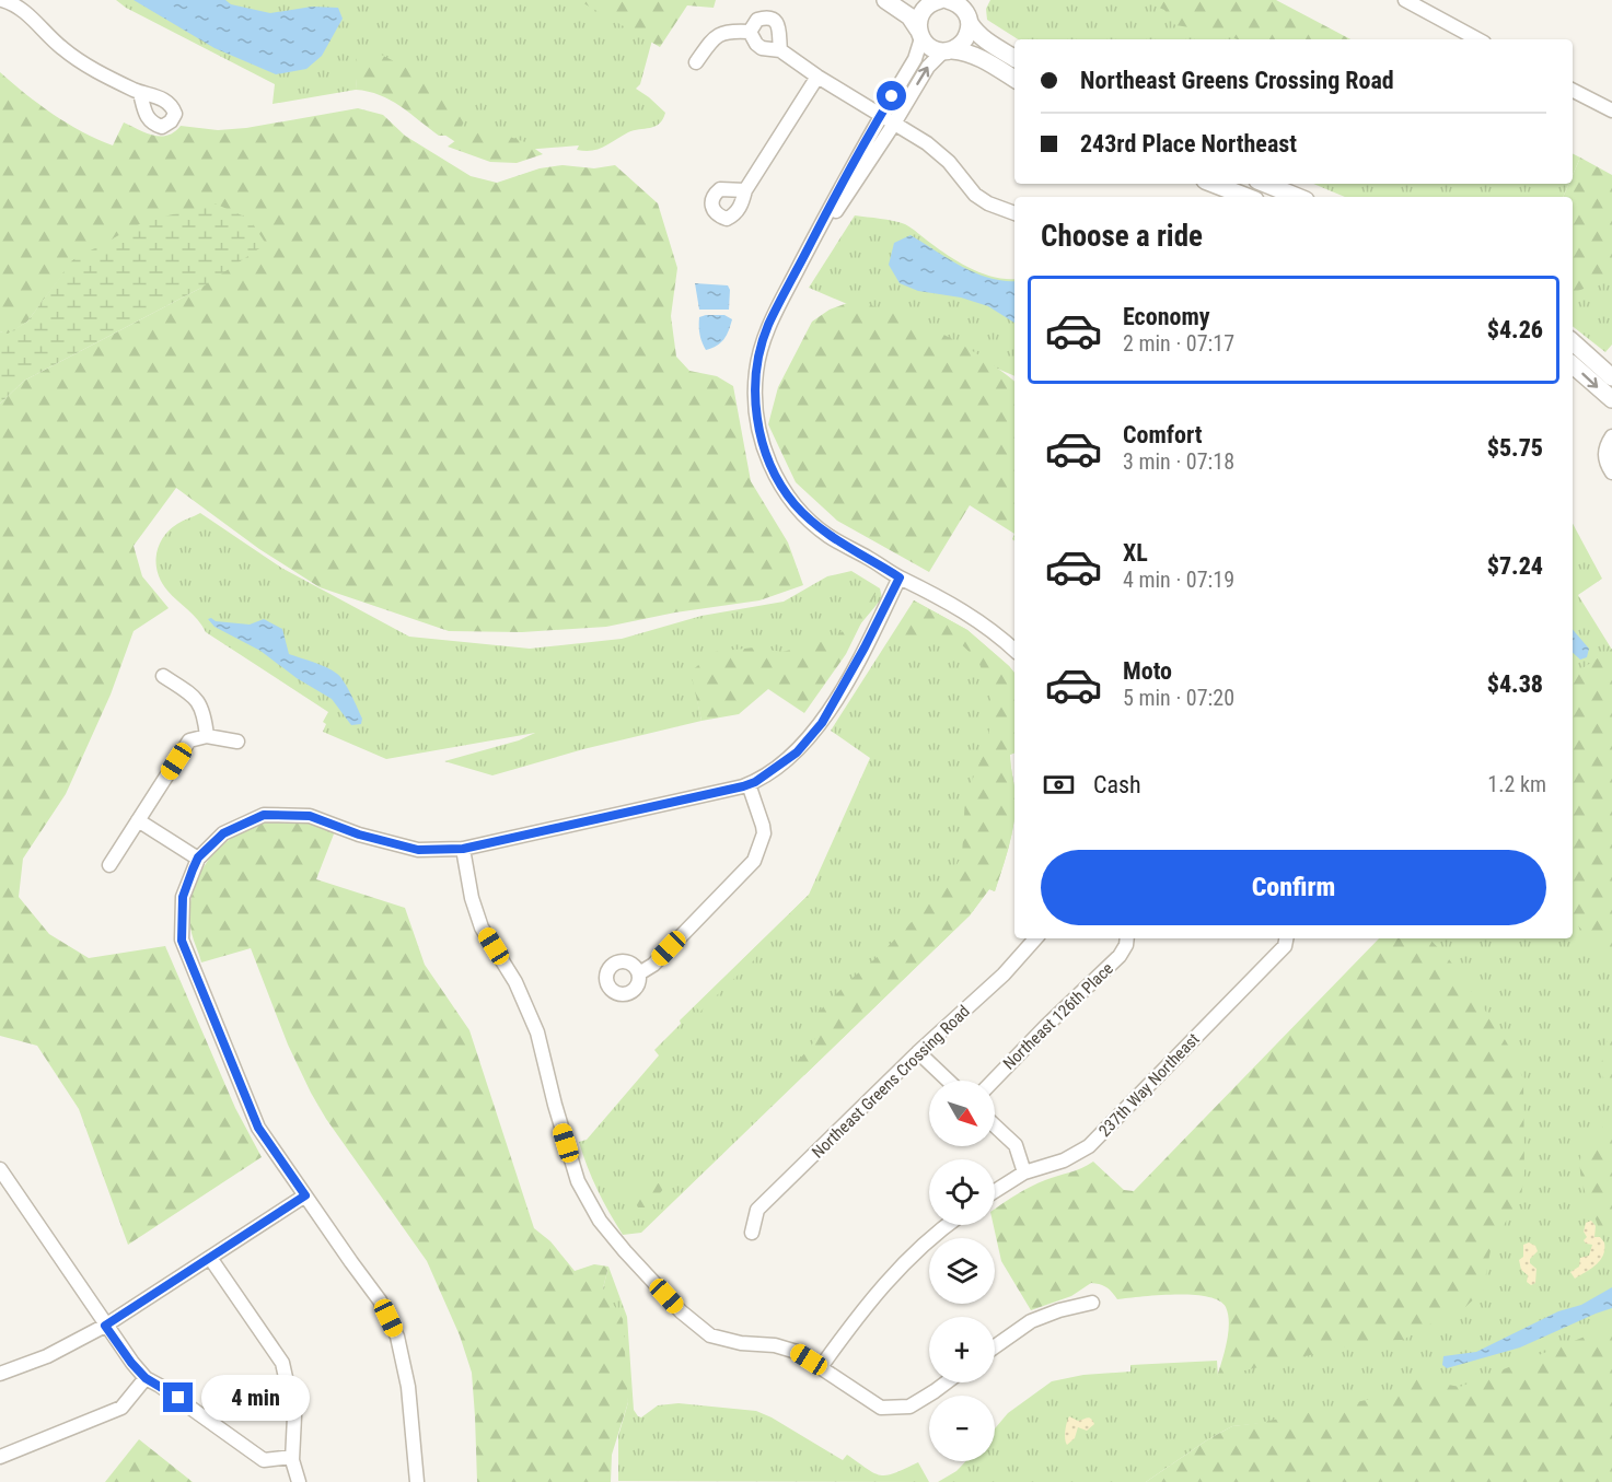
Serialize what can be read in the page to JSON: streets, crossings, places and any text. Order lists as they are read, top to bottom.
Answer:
{
  "streets": {
    "street": ["Northeast 126th Place", "Northeast Greens Crossing Road", "237th Way Northeast"]
  },
  "north": "bottom right",
  "page": {
    "banner": ["Northeast Greens Crossing Road", "243rd Place Northeast"],
    "heading": "Choose a ride",
    "list": [
      {
        "name": "Economy",
        "note": "2 min · 07:17",
        "value": "$4.26"
      },
      {
        "name": "Comfort",
        "note": "3 min · 07:18",
        "value": "$5.75"
      },
      {
        "name": "XL",
        "note": "4 min · 07:19",
        "value": "$7.24"
      },
      {
        "name": "Moto",
        "note": "5 min · 07:20",
        "value": "$4.38"
      }
    ],
    "pay": ["Cash", "1.2 km"],
    "buttons": "Confirm",
    "map_buttons": ["+", "−"],
    "bubble": "4 min"
  }
}
